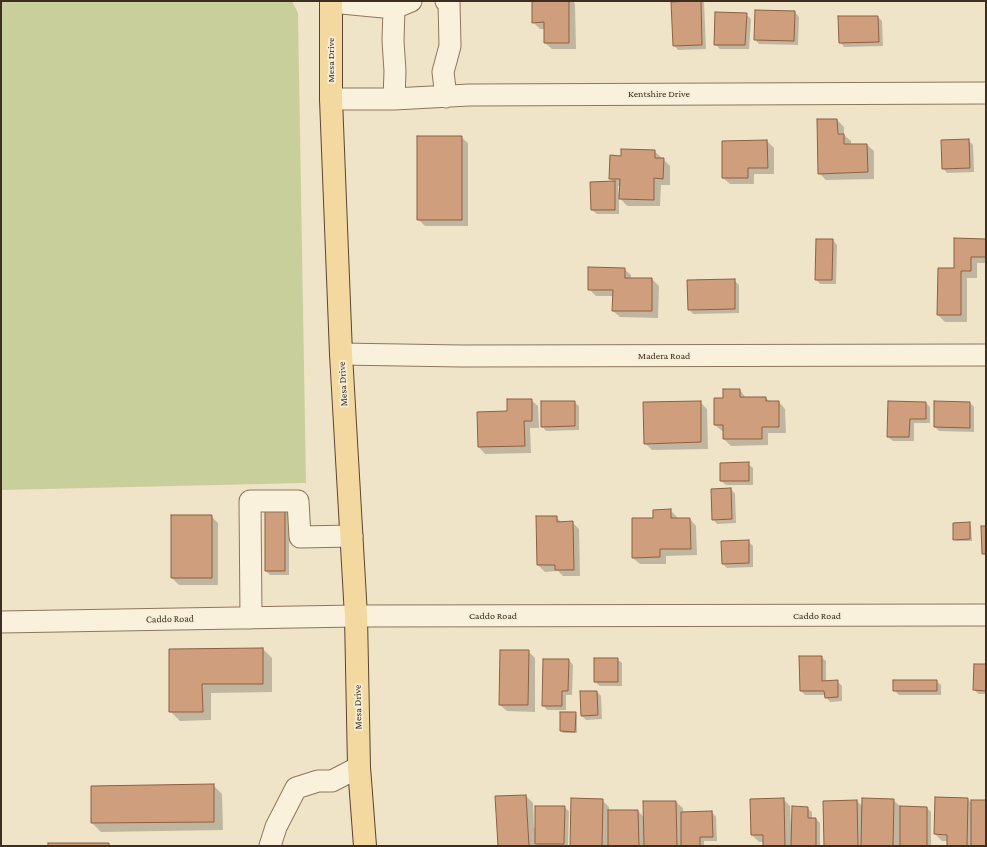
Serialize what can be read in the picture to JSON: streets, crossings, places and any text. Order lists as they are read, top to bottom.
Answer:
{
  "streets": {
    "main road": ["Mesa Drive"],
    "street": ["Kentshire Drive", "Madera Road", "Caddo Road"]
  },
  "crossings": [
    ["Mesa Drive", "Kentshire Drive"],
    ["Mesa Drive", "Madera Road"],
    ["Mesa Drive", "Caddo Road"]
  ]
}
